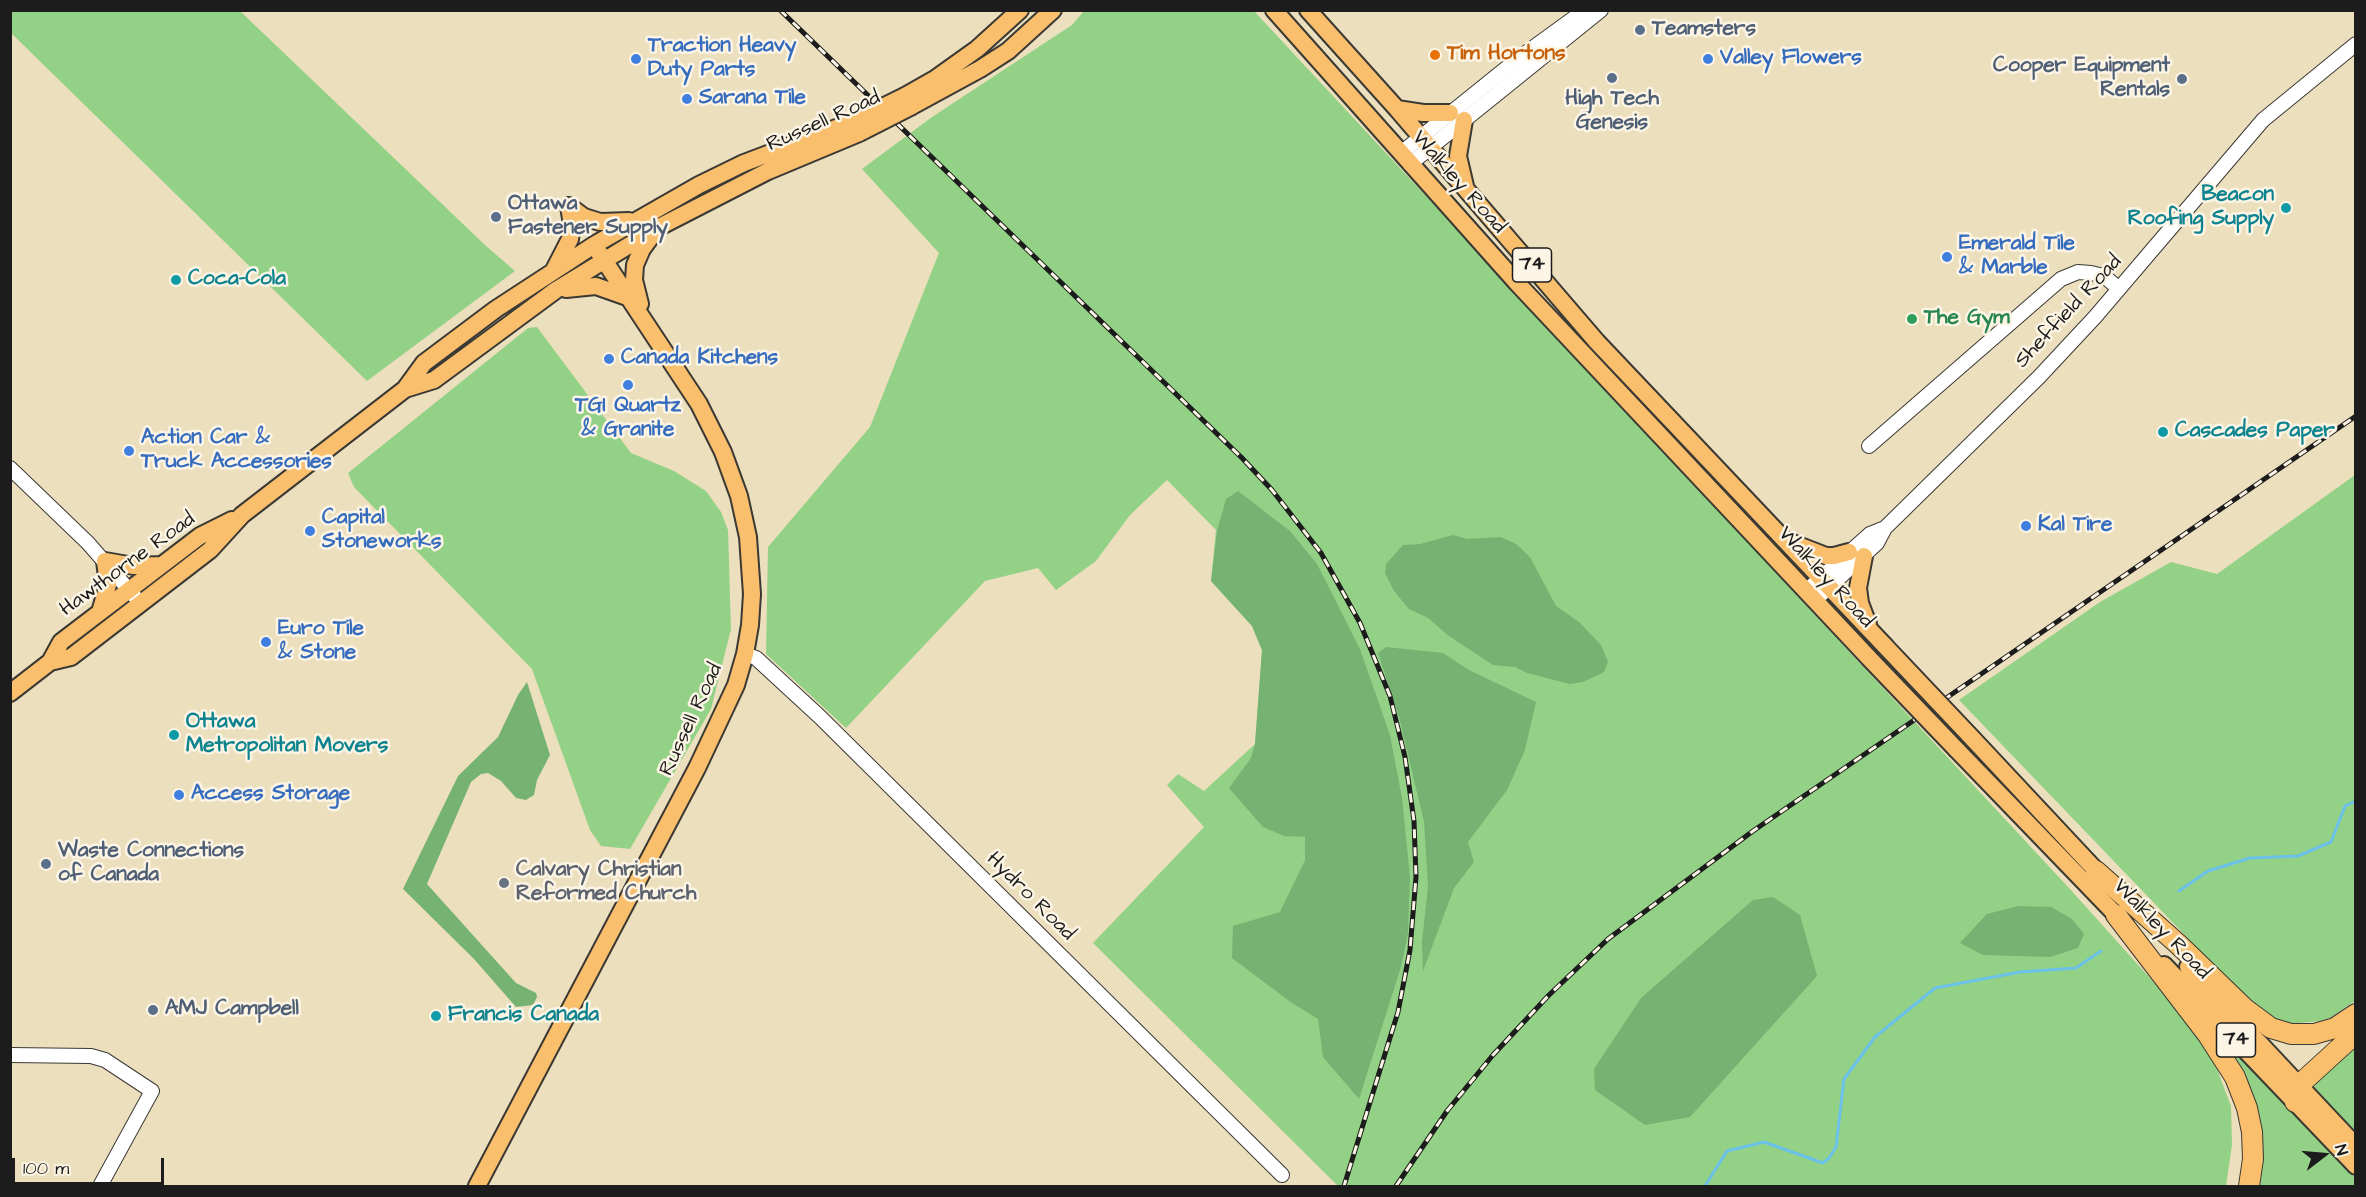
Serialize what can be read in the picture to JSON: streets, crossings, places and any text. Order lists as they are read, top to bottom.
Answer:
{
  "streets": {
    "main road": [
      "Russell Road",
      "Walkley Road",
      "74",
      "Hawthorne Road"
    ],
    "street": ["Sheffield Road", "Hydro Road"]
  },
  "crossings": [
    ["Russell Road", "Hawthorne Road"],
    ["Russell Road", "Hydro Road"],
    ["Walkley Road", "Sheffield Road"]
  ],
  "places": [
    "Teamsters",
    "Tim Hortons",
    "Traction Heavy Duty Parts",
    "Valley Flowers",
    "High Tech Genesis",
    "Cooper Equipment Rentals",
    "Sarana Tile",
    "Beacon Roofing Supply",
    "Ottawa Fastener Supply",
    "Emerald Tile & Marble",
    "Coca-Cola",
    "The Gym",
    "Canada Kitchens",
    "TGI Quartz & Granite",
    "Cascades Paper",
    "Action Car & Truck Accessories",
    "Kal Tire",
    "Capital Stoneworks",
    "Euro Tile & Stone",
    "Ottawa Metropolitan Movers",
    "Access Storage",
    "Waste Connections of Canada",
    "Calvary Christian Reformed Church",
    "AMJ Campbell",
    "Francis Canada"
  ],
  "scale_bar": "100 m",
  "north": "right"
}
